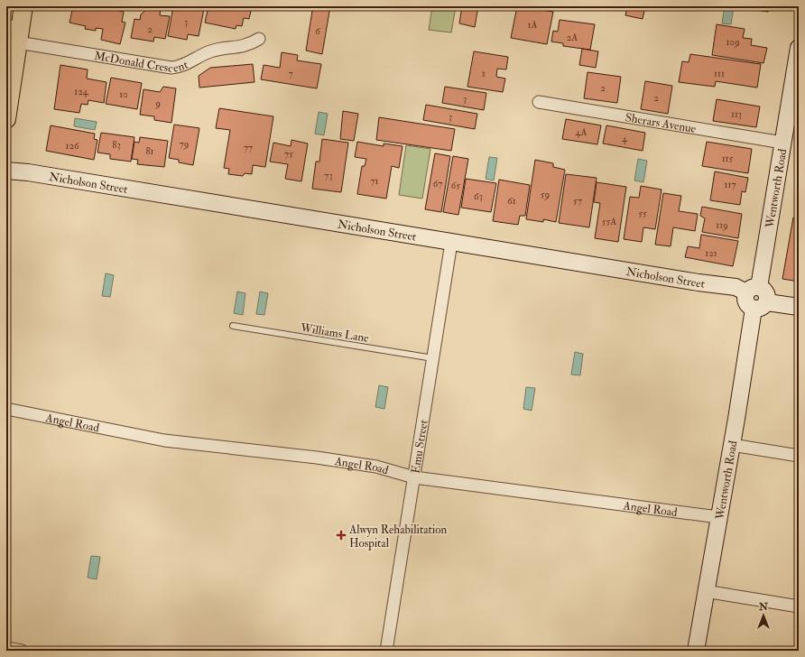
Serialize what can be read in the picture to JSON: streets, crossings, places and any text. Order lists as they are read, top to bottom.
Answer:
{
  "streets": {
    "street": [
      "McDonald Crescent",
      "Sherars Avenue",
      "Nicholson Street",
      "Wentworth Road",
      "Angel Road",
      "Emu Street"
    ],
    "lane": ["Williams Lane"]
  },
  "crossings": [
    ["Sherars Avenue", "Wentworth Road"],
    ["Nicholson Street", "Wentworth Road"],
    ["Nicholson Street", "Emu Street"],
    ["Wentworth Road", "Angel Road"],
    ["Williams Lane", "Emu Street"],
    ["Angel Road", "Emu Street"]
  ],
  "places": {
    "health": ["Alwyn Rehabilitation Hospital"]
  },
  "house_numbers": [
    "3",
    "1A",
    "2",
    "6",
    "2A",
    "109",
    "7",
    "1",
    "111",
    "2",
    "124",
    "10",
    "2",
    "3",
    "9",
    "113",
    "3",
    "4A",
    "4",
    "79",
    "83",
    "126",
    "77",
    "81",
    "75",
    "115",
    "73",
    "71",
    "67",
    "117",
    "65",
    "59",
    "63",
    "61",
    "57",
    "55",
    "55A",
    "119",
    "121"
  ],
  "north": "top"
}
